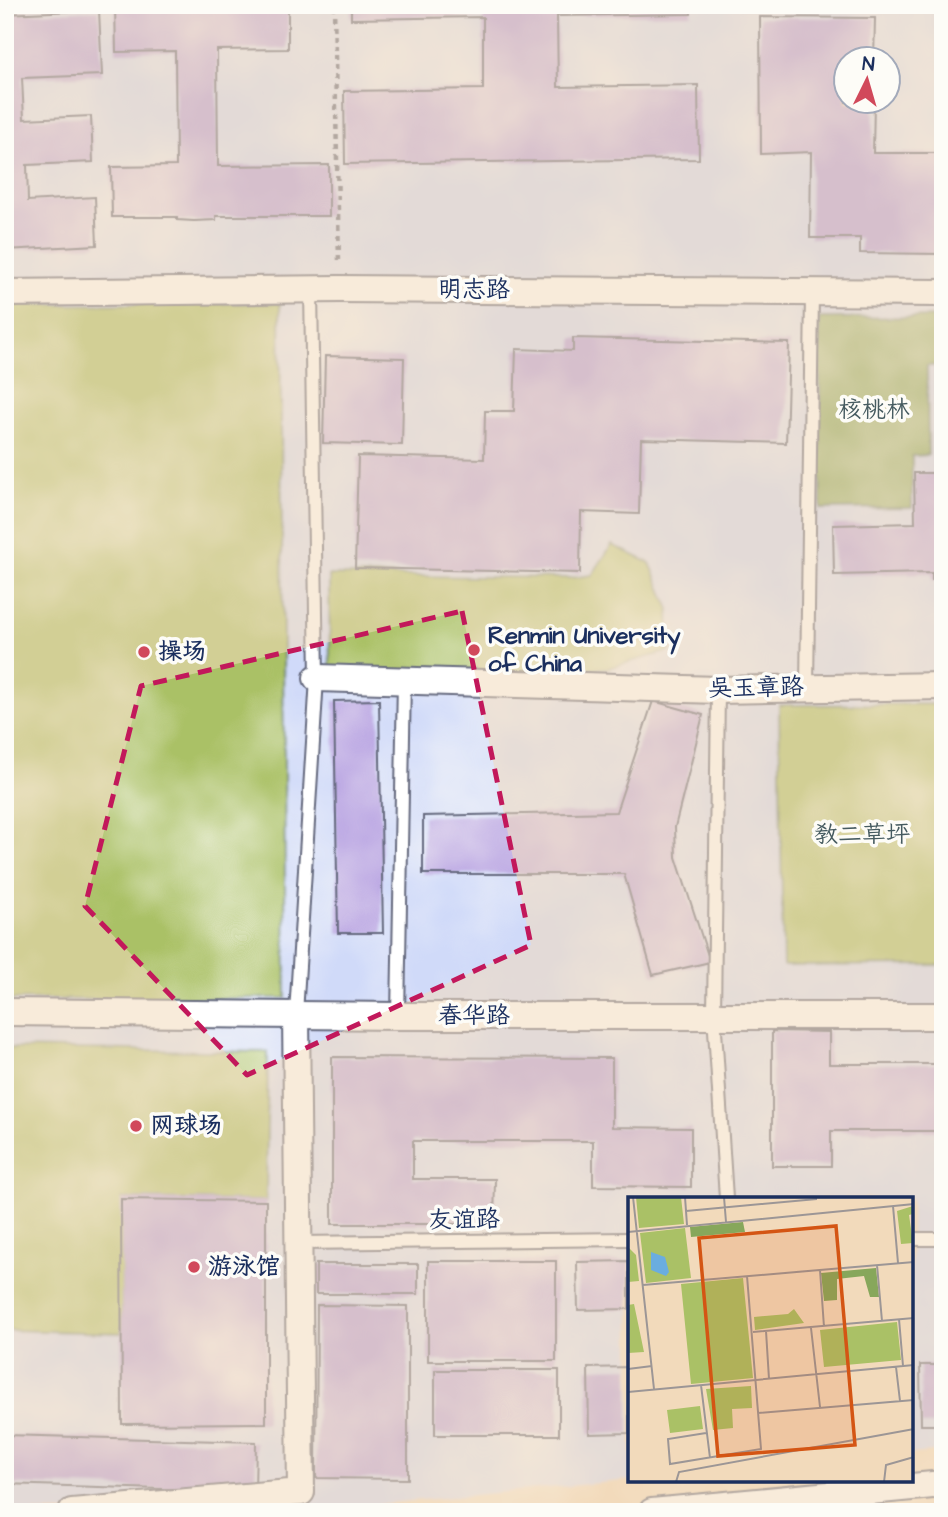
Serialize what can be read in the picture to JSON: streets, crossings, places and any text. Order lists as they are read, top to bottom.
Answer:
{
  "streets": {
    "street": ["明志路", "吴玉章路", "春华路"],
    "lane": ["友谊路"]
  },
  "parks": ["核桃林", "教二草坪"],
  "places": [
    "Renmin University of China",
    "操场",
    "网球场",
    "游泳馆"
  ],
  "north": "top"
}
